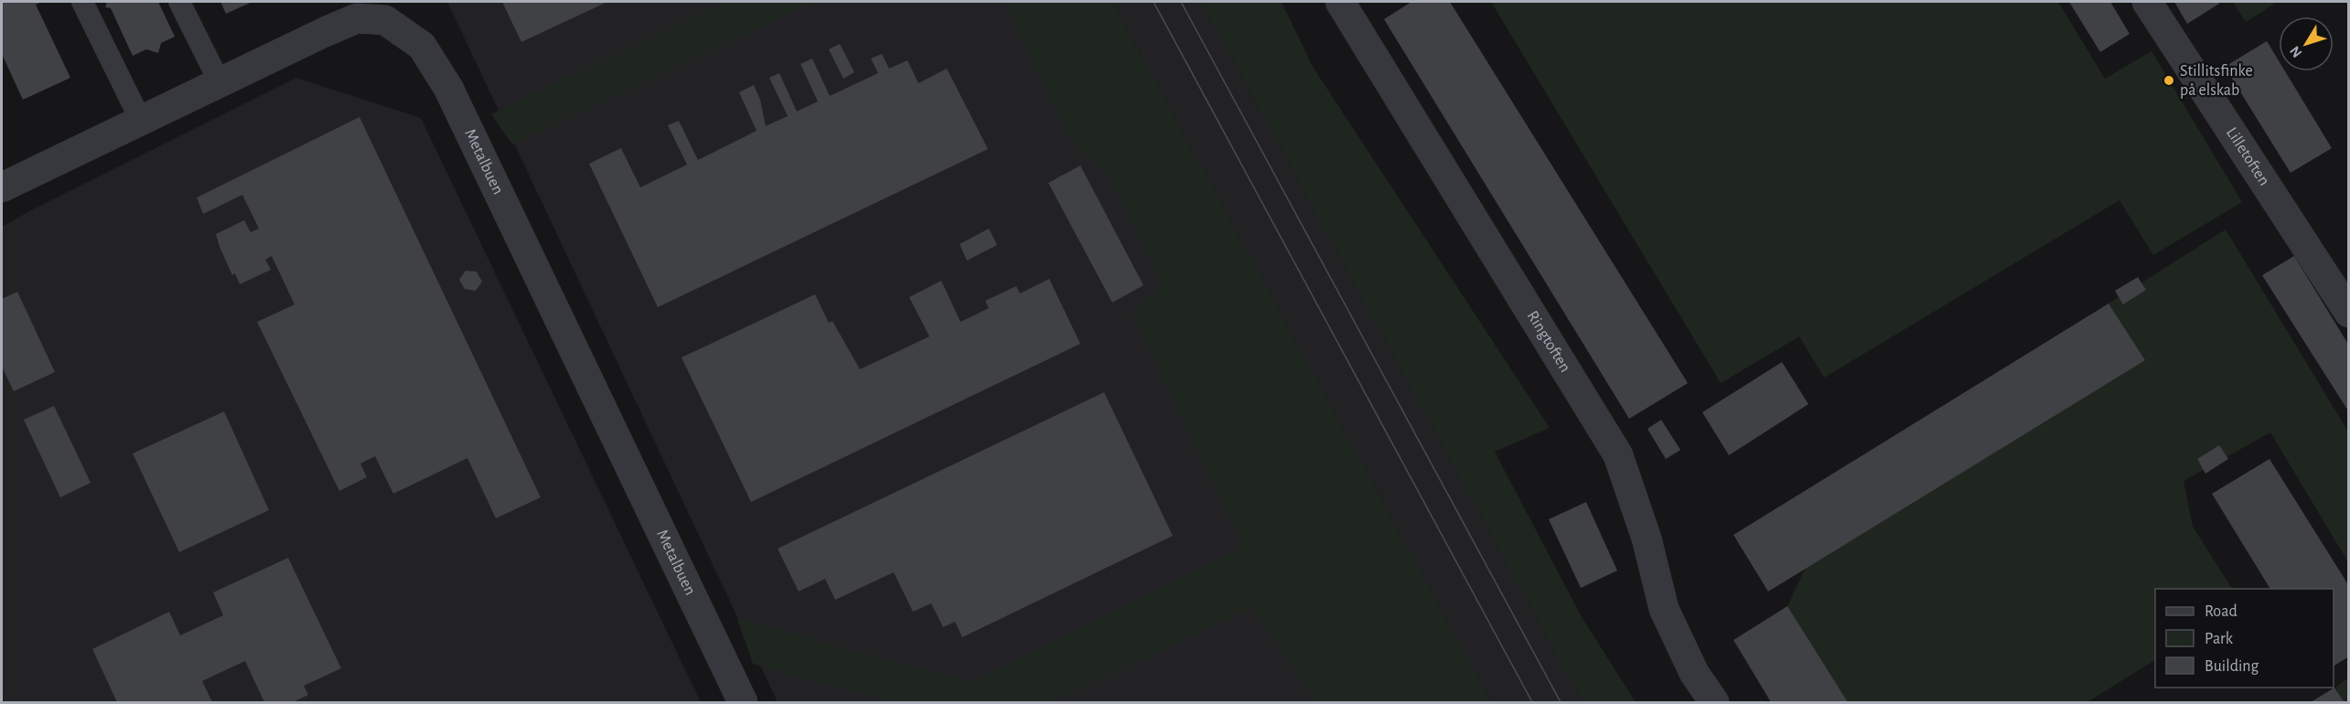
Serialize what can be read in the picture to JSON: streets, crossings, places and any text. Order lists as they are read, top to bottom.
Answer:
{
  "streets": {
    "street": ["Lilletoften", "Metalbuen", "Ringtoften"]
  },
  "places": ["Stillitsfinke på elskab"],
  "legend": ["Road", "Park", "Building"],
  "north": "bottom left"
}
